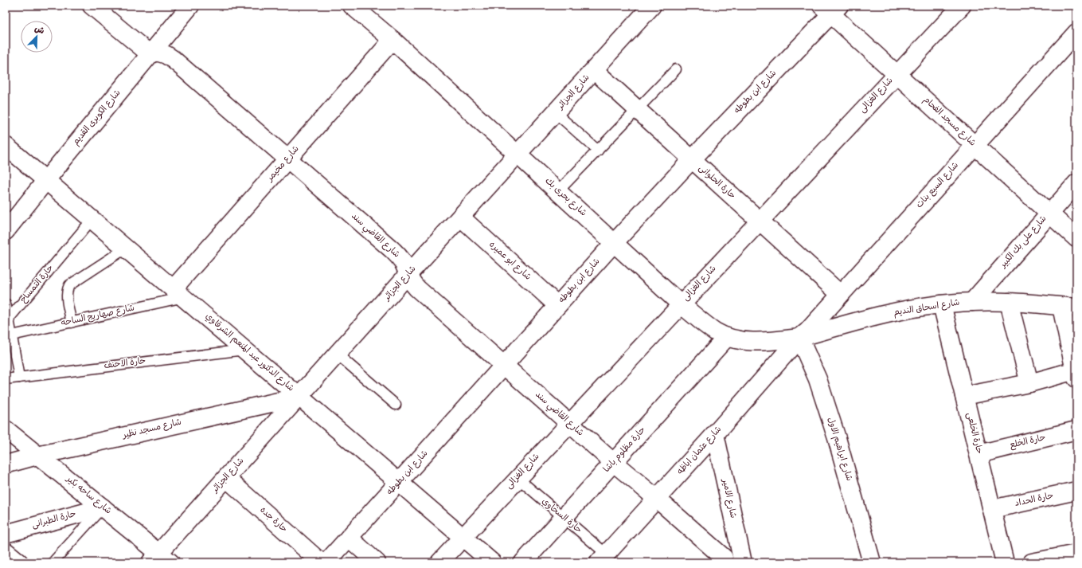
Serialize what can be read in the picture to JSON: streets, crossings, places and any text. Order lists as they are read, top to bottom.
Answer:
{
  "streets": {
    "street": [
      "شارع الجزائر",
      "شارع ابن بطوطه",
      "شارع الغزالى",
      "شارع الكوبرى القديم",
      "شارع مسجد الفحام",
      "شارع مخيمر",
      "حارة الحلوانى",
      "شارع السبع بنات",
      "شارع بحرى بك",
      "شارع القاضي سند",
      "شارع على بك الكبير",
      "شارع ابو عميره",
      "شارع اسحاق النديم",
      "شارع الدكتور عبد المنعم الشرقاوي",
      "شارع مسجد نظير",
      "حارة الخلعى",
      "حارة الخلع",
      "شارع ابراهيم الاول",
      "حارة مظلوم باشا",
      "شارع عثمان اباظه",
      "شارع ساحه بكير",
      "شارع الامير",
      "حارة الحداد",
      "حارة الطبرانى",
      "حارة جده"
    ],
    "lane": [
      "حارة التمساح",
      "شارع صهاريج الساحه",
      "حارة الاحنف",
      "حارة السخاوي"
    ]
  },
  "crossings": [
    ["شارع الجزائر", "حارة الحلوانى"],
    ["شارع الجزائر", "شارع بحرى بك"],
    ["شارع الجزائر", "شارع القاضي سند"],
    ["شارع الجزائر", "شارع ابو عميره"],
    ["شارع الجزائر", "شارع الدكتور عبد المنعم الشرقاوي"],
    ["شارع الجزائر", "شارع مسجد نظير"],
    ["شارع الجزائر", "شارع ساحه بكير"],
    ["شارع الجزائر", "حارة جده"],
    ["شارع ابن بطوطه", "شارع مسجد الفحام"],
    ["شارع ابن بطوطه", "حارة الحلوانى"],
    ["شارع ابن بطوطه", "شارع بحرى بك"],
    ["شارع ابن بطوطه", "شارع القاضي سند"],
    ["شارع ابن بطوطه", "شارع ابو عميره"],
    ["شارع ابن بطوطه", "شارع الدكتور عبد المنعم الشرقاوي"],
    ["شارع الغزالى", "شارع مسجد الفحام"],
    ["شارع الغزالى", "حارة الحلوانى"],
    ["شارع الغزالى", "شارع بحرى بك"],
    ["شارع الغزالى", "شارع القاضي سند"],
    ["شارع الغزالى", "شارع الدكتور عبد المنعم الشرقاوي"],
    ["شارع الغزالى", "حارة السخاوي"],
    ["شارع الكوبرى القديم", "شارع القاضي سند"],
    ["شارع الكوبرى القديم", "شارع الدكتور عبد المنعم الشرقاوي"],
    ["شارع مسجد الفحام", "شارع السبع بنات"],
    ["شارع مسجد الفحام", "شارع على بك الكبير"],
    ["شارع مخيمر", "شارع بحرى بك"],
    ["شارع مخيمر", "شارع القاضي سند"],
    ["شارع مخيمر", "شارع صهاريج الساحه"],
    ["شارع مخيمر", "شارع الدكتور عبد المنعم الشرقاوي"],
    ["حارة الحلوانى", "شارع السبع بنات"],
    ["شارع السبع بنات", "شارع بحرى بك"],
    ["شارع السبع بنات", "شارع اسحاق النديم"],
    ["شارع السبع بنات", "شارع ابراهيم الاول"],
    ["شارع السبع بنات", "شارع عثمان اباظه"],
    ["شارع بحرى بك", "شارع اسحاق النديم"],
    ["شارع بحرى بك", "شارع ابراهيم الاول"],
    ["شارع بحرى بك", "حارة مظلوم باشا"],
    ["شارع بحرى بك", "شارع عثمان اباظه"],
    ["شارع القاضي سند", "حارة مظلوم باشا"],
    ["شارع القاضي سند", "شارع عثمان اباظه"],
    ["شارع على بك الكبير", "شارع اسحاق النديم"],
    ["حارة التمساح", "شارع الدكتور عبد المنعم الشرقاوي"],
    ["شارع اسحاق النديم", "حارة الخلعى"],
    ["شارع اسحاق النديم", "شارع ابراهيم الاول"],
    ["شارع اسحاق النديم", "شارع عثمان اباظه"],
    ["شارع صهاريج الساحه", "شارع الدكتور عبد المنعم الشرقاوي"],
    ["شارع الدكتور عبد المنعم الشرقاوي", "حارة الاحنف"],
    ["شارع الدكتور عبد المنعم الشرقاوي", "شارع مسجد نظير"],
    ["شارع مسجد نظير", "شارع ساحه بكير"],
    ["حارة الخلعى", "حارة الخلع"],
    ["حارة الخلعى", "حارة الحداد"],
    ["شارع ابراهيم الاول", "شارع عثمان اباظه"],
    ["حارة مظلوم باشا", "حارة السخاوي"],
    ["شارع عثمان اباظه", "شارع الامير"],
    ["شارع عثمان اباظه", "حارة السخاوي"],
    ["شارع ساحه بكير", "حارة الطبرانى"]
  ],
  "north": "top right"
}
